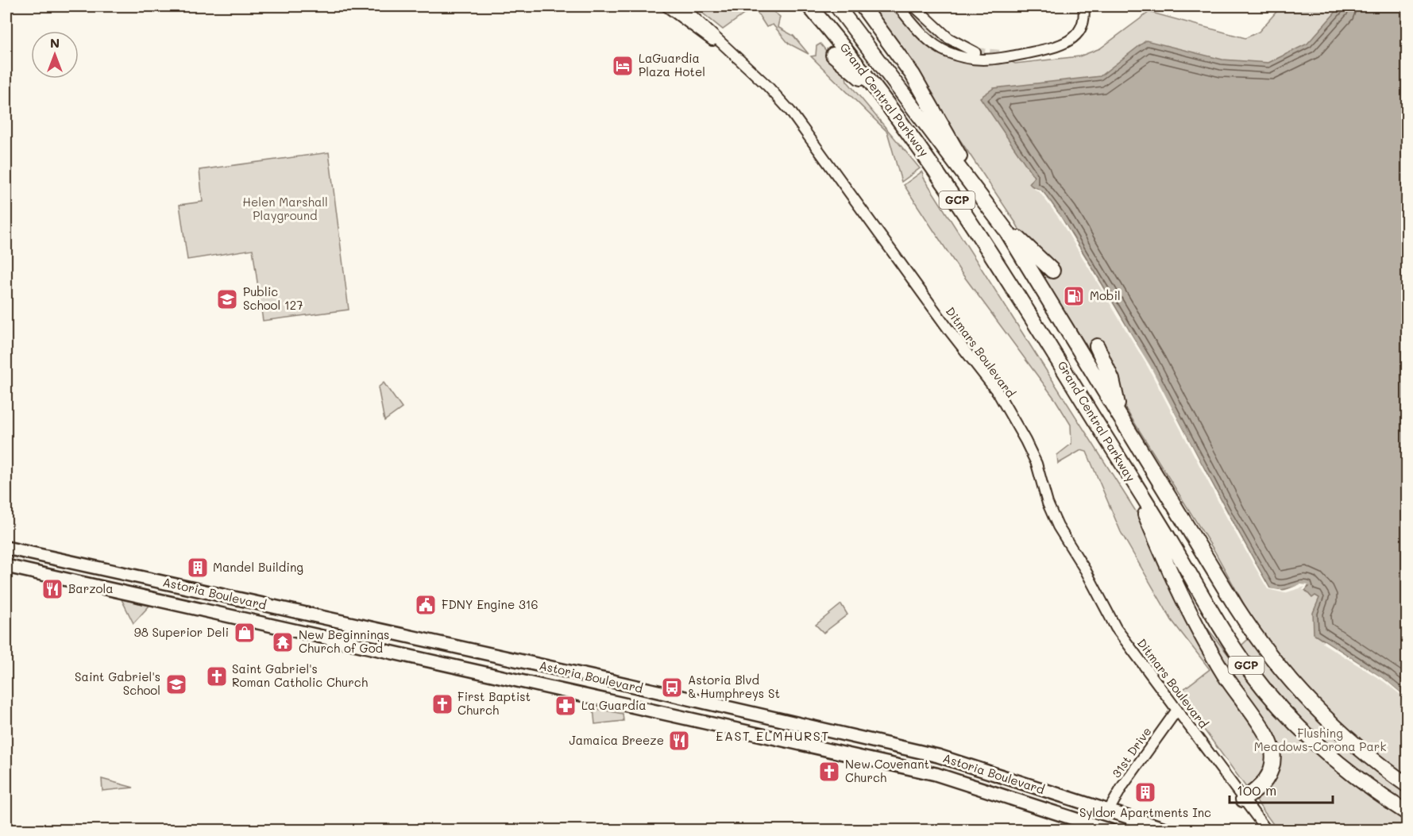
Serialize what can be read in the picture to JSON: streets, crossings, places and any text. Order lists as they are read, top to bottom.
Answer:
{
  "streets": {
    "highway": ["Grand Central Parkway", "GCP"],
    "main road": ["Astoria Boulevard"],
    "street": ["Ditmars Boulevard", "31st Drive"]
  },
  "crossings": [
    ["Ditmars Boulevard", "31st Drive"],
    ["Astoria Boulevard", "31st Drive"]
  ],
  "districts": ["EAST ELMHURST"],
  "parks": ["Helen Marshall Playground", "Flushing Meadows-Corona Park"],
  "places": {
    "hotel": ["LaGuardia Plaza Hotel"],
    "fuel station": ["Mobil"],
    "school or university": ["Public School 127", "Saint Gabriel's School"],
    "building": ["Mandel Building", "Syldor Apartments Inc"],
    "restaurant": ["Barzola", "Jamaica Breeze"],
    "public building": ["FDNY Engine 316"],
    "shop": ["98 Superior Deli"],
    "temple": ["New Beginnings Church of God"],
    "church": ["Saint Gabriel's Roman Catholic Church", "First Baptist Church", "New Covenant Church"],
    "bus stop": ["Astoria Blvd & Humphreys St"],
    "pharmacy": ["La Guardia"]
  },
  "scale_bar": "100 m",
  "north": "top"
}
